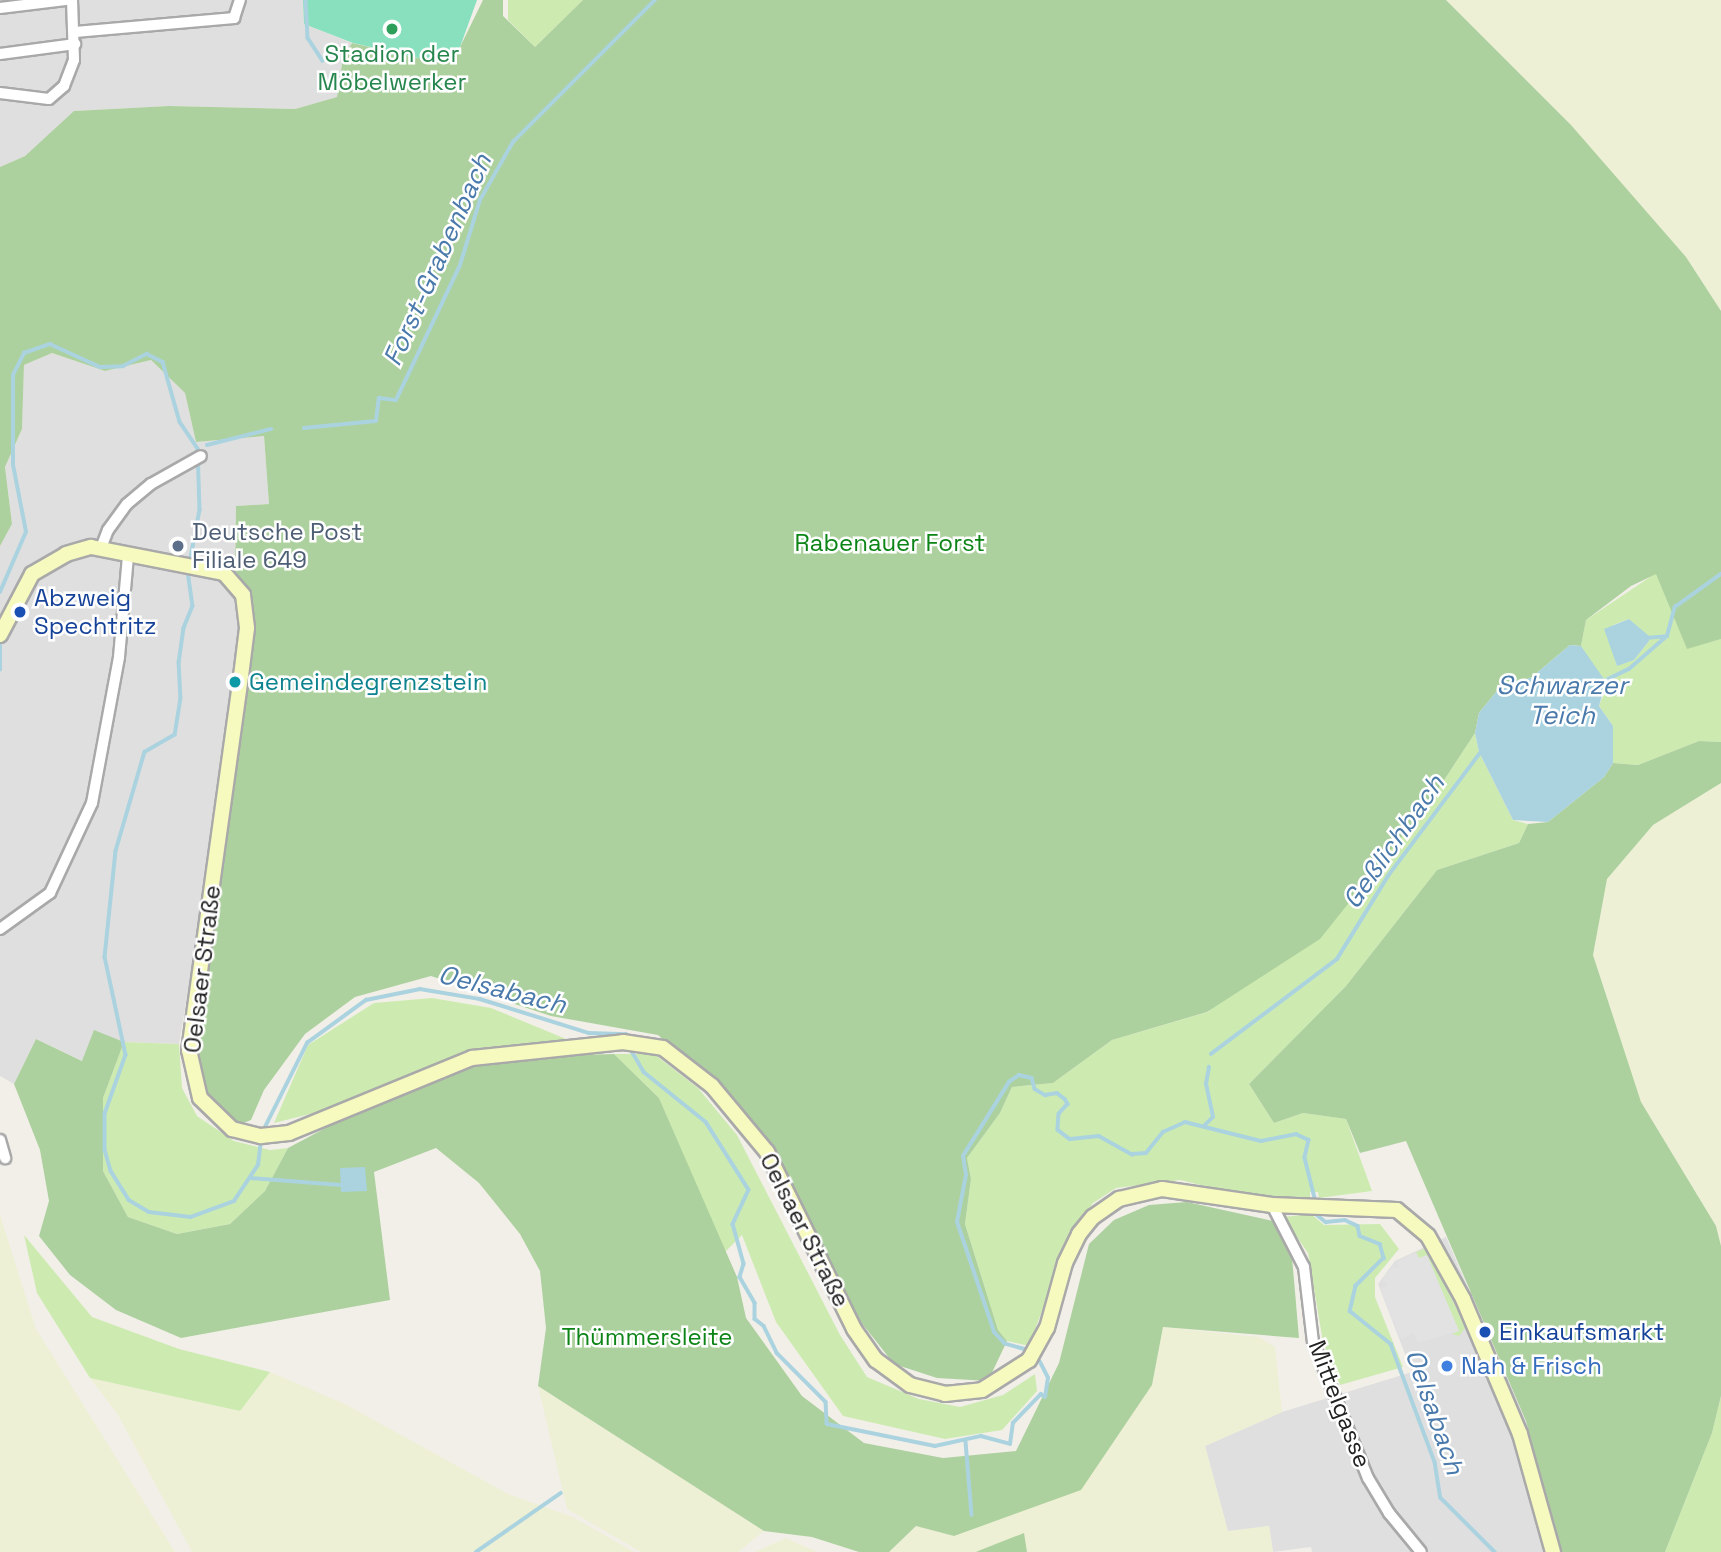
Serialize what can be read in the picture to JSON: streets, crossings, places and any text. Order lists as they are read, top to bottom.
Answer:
{
  "streets": {
    "main road": ["Oelsaer Straße"],
    "street": ["Mittelgasse"]
  },
  "crossings": [
    ["Oelsaer Straße", "Mittelgasse"]
  ],
  "water": [
    "Forst-Grabenbach",
    "Schwarzer Teich",
    "Geßlichbach",
    "Oelsabach"
  ],
  "parks": ["Rabenauer Forst", "Thümmersleite"],
  "places": [
    "Stadion der Möbelwerker",
    "Deutsche Post Filiale 649",
    "Abzweig Spechtritz",
    "Gemeindegrenzstein",
    "Einkaufsmarkt",
    "Nah & Frisch"
  ]
}
